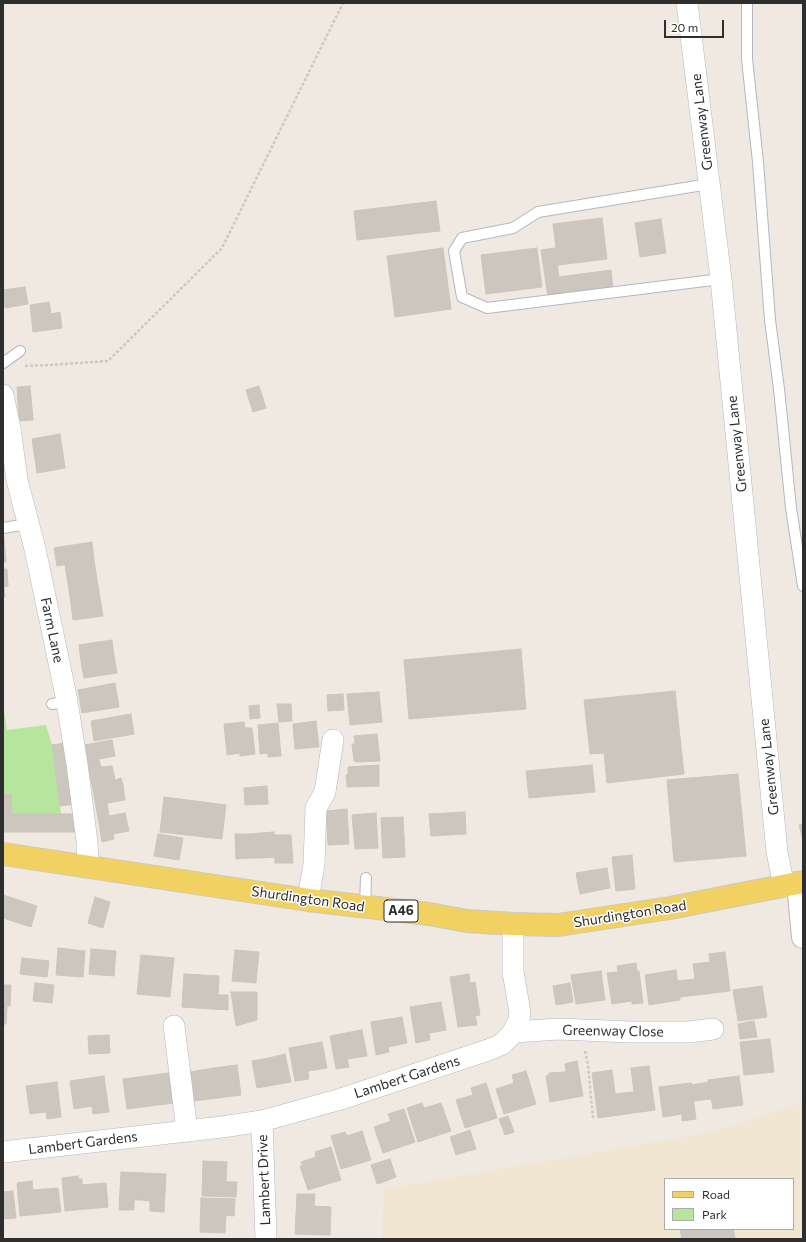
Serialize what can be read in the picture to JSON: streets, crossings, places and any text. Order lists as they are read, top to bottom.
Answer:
{
  "streets": {
    "main road": ["Shurdington Road", "A46"],
    "street": [
      "Greenway Lane",
      "Farm Lane",
      "Greenway Close",
      "Lambert Gardens",
      "Lambert Drive"
    ]
  },
  "crossings": [
    ["Greenway Lane", "Shurdington Road"],
    ["Farm Lane", "Shurdington Road"],
    ["Greenway Close", "Lambert Gardens"],
    ["Lambert Gardens", "Lambert Drive"]
  ],
  "legend": ["Road", "Park"],
  "scale_bar": "20 m"
}
